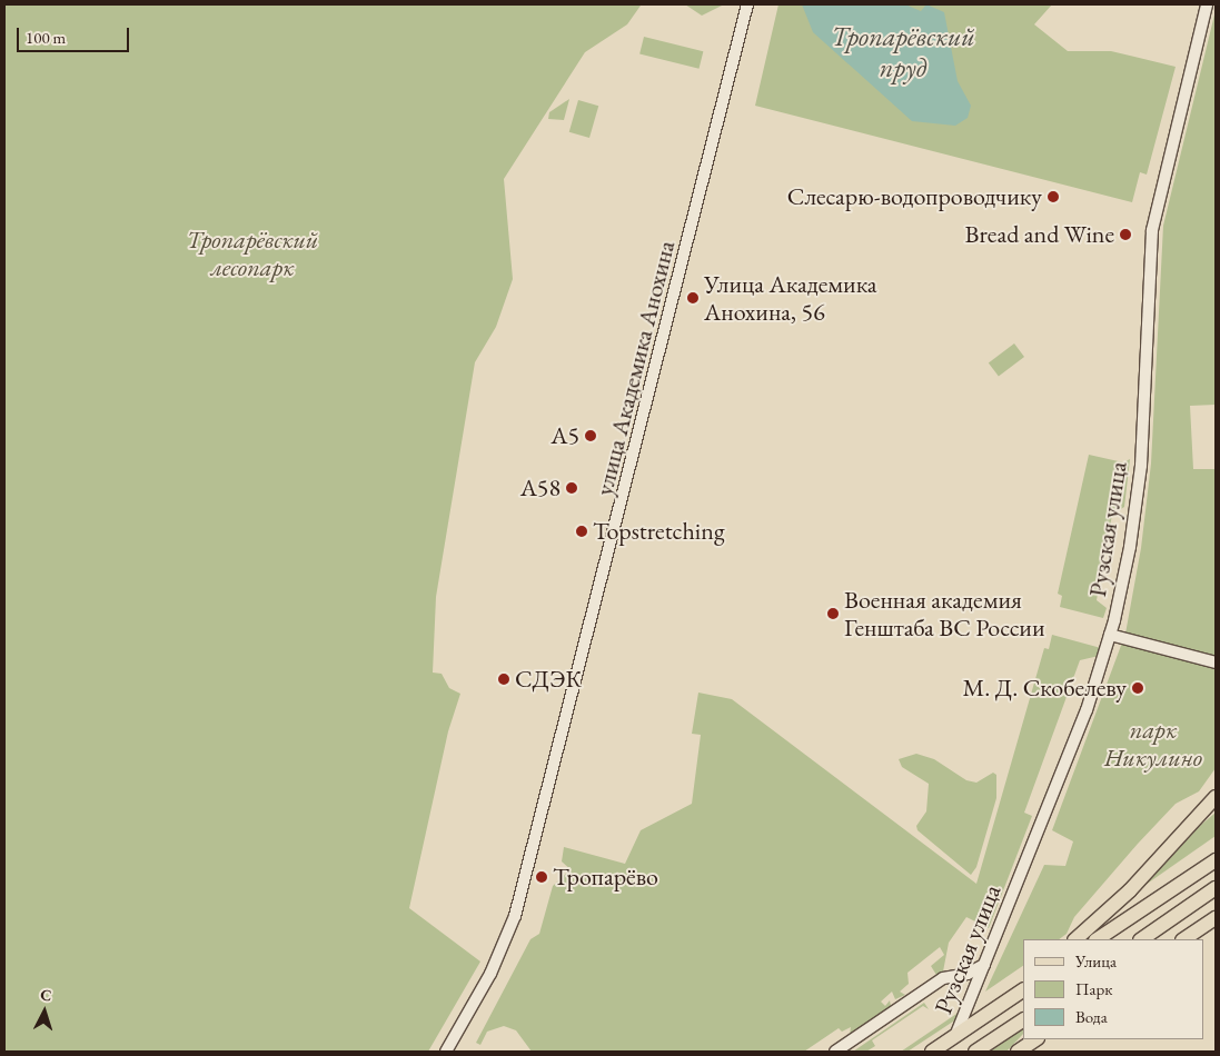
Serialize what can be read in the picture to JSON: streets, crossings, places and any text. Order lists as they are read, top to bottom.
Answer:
{
  "streets": {
    "street": ["улица Академика Анохина", "Рузская улица"]
  },
  "water": ["Тропарёвский пруд"],
  "parks": ["Тропарёвский лесопарк", "парк Никулино"],
  "places": [
    "Слесарю-водопроводчику",
    "Bread and Wine",
    "Улица Академика Анохина, 56",
    "А5",
    "А58",
    "Topstretching",
    "Военная академия Генштаба ВС России",
    "СДЭК",
    "М. Д. Скобелеву",
    "Тропарёво"
  ],
  "legend": ["Улица", "Парк", "Вода"],
  "scale_bar": "100 m",
  "north": "top"
}
